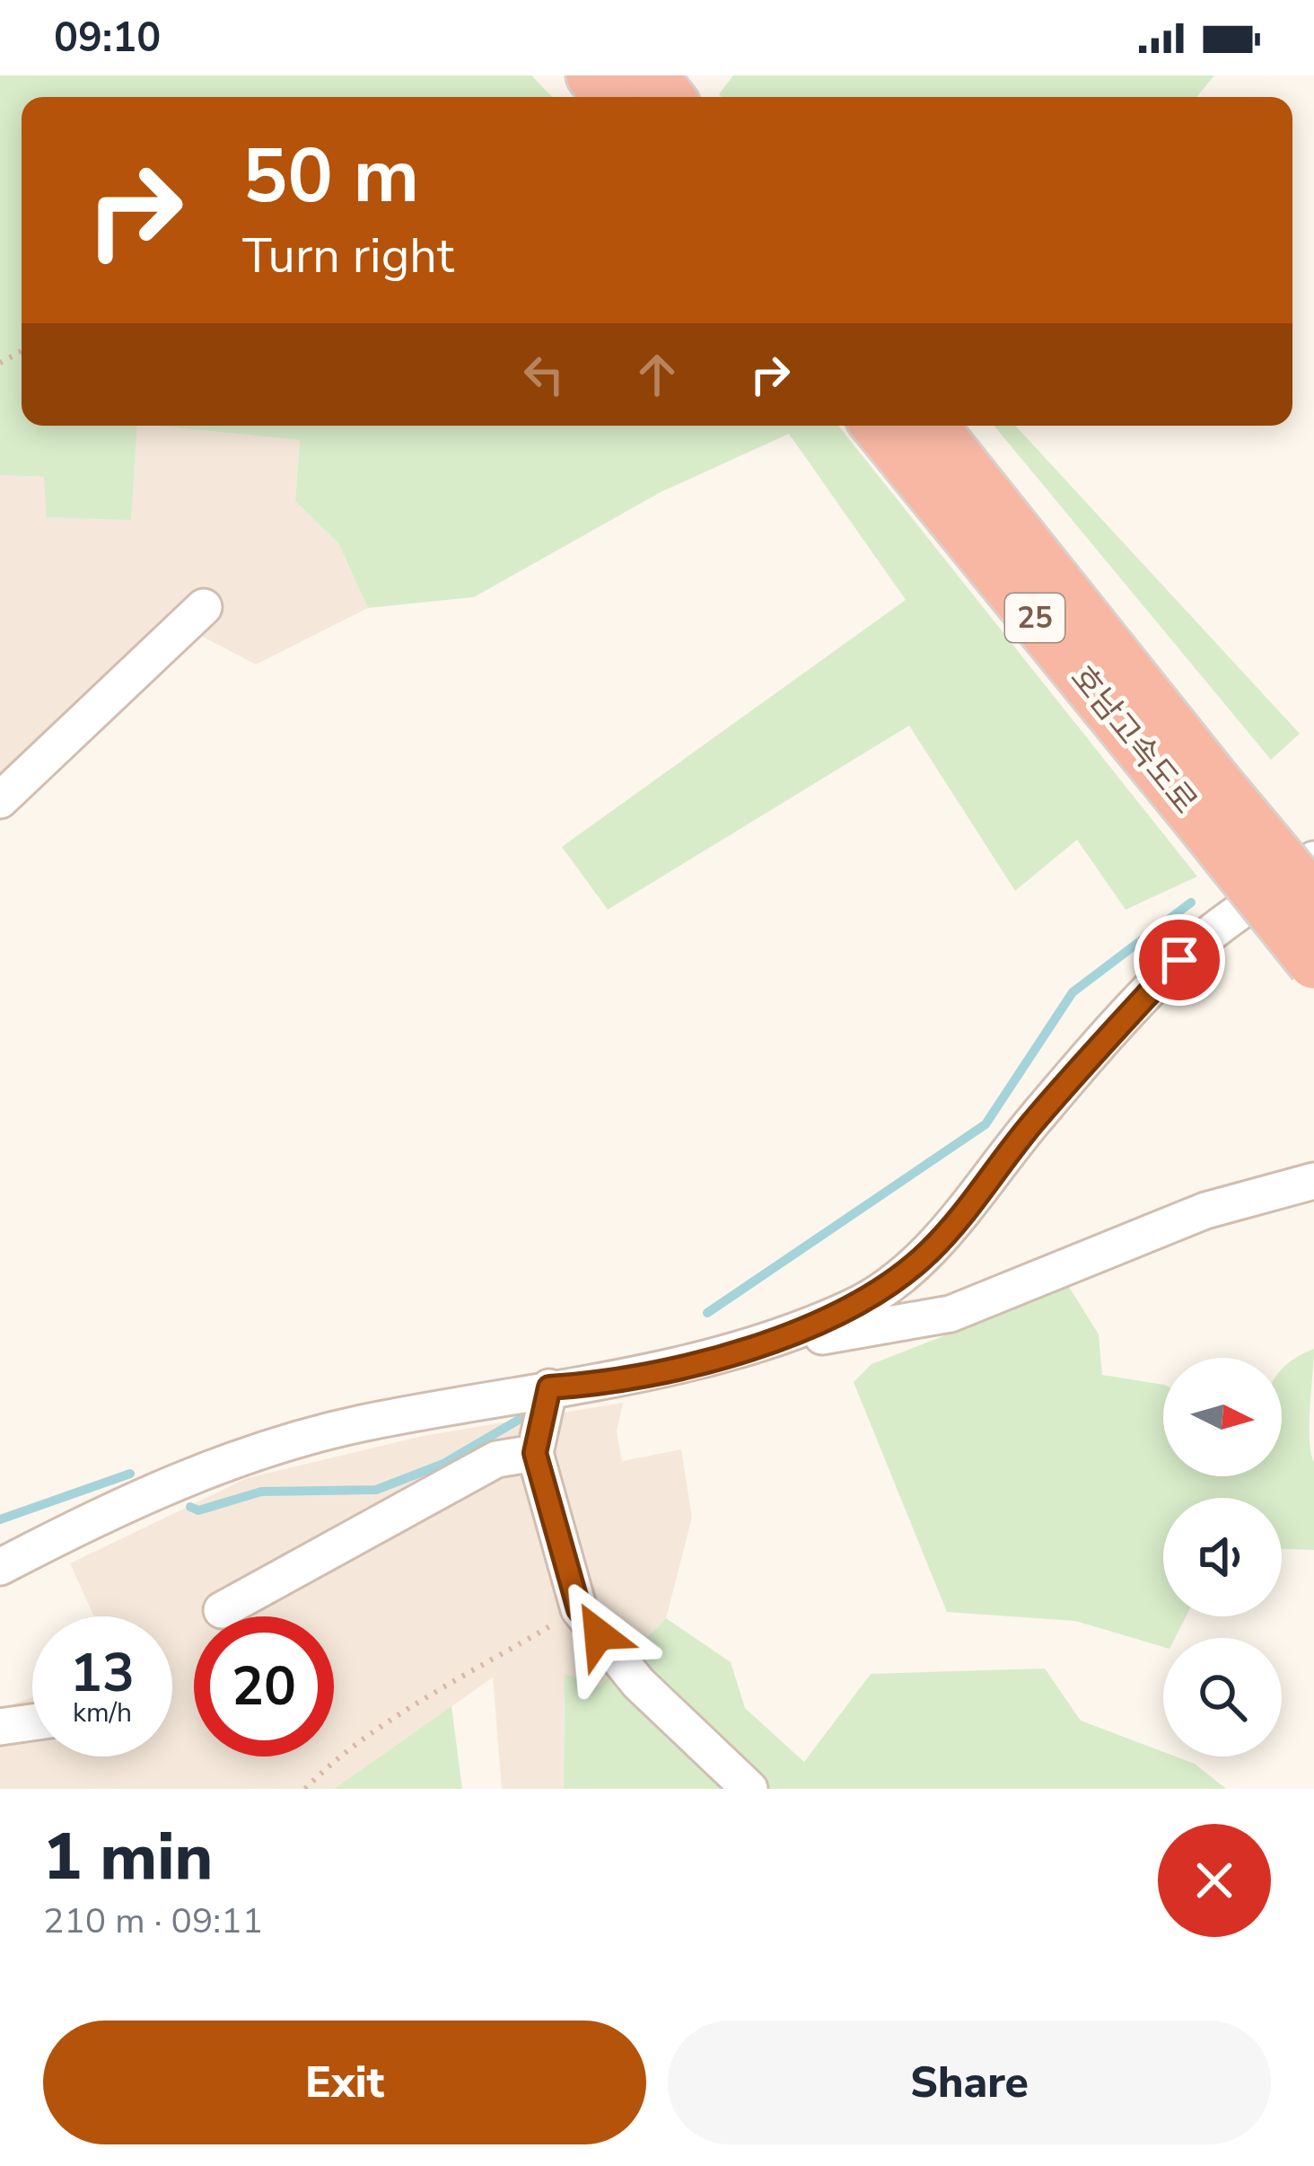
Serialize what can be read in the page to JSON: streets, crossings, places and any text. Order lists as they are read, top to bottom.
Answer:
{
  "streets": {
    "highway": ["25", "호남고속도로"]
  },
  "north": "right",
  "page": {
    "status": "09:10",
    "turn": ["50 m", "Turn right"],
    "speed": "13 km/h",
    "limit": "20",
    "heading": ["1 min", "210 m · 09:11"],
    "buttons": ["Exit", "Share"]
  }
}
